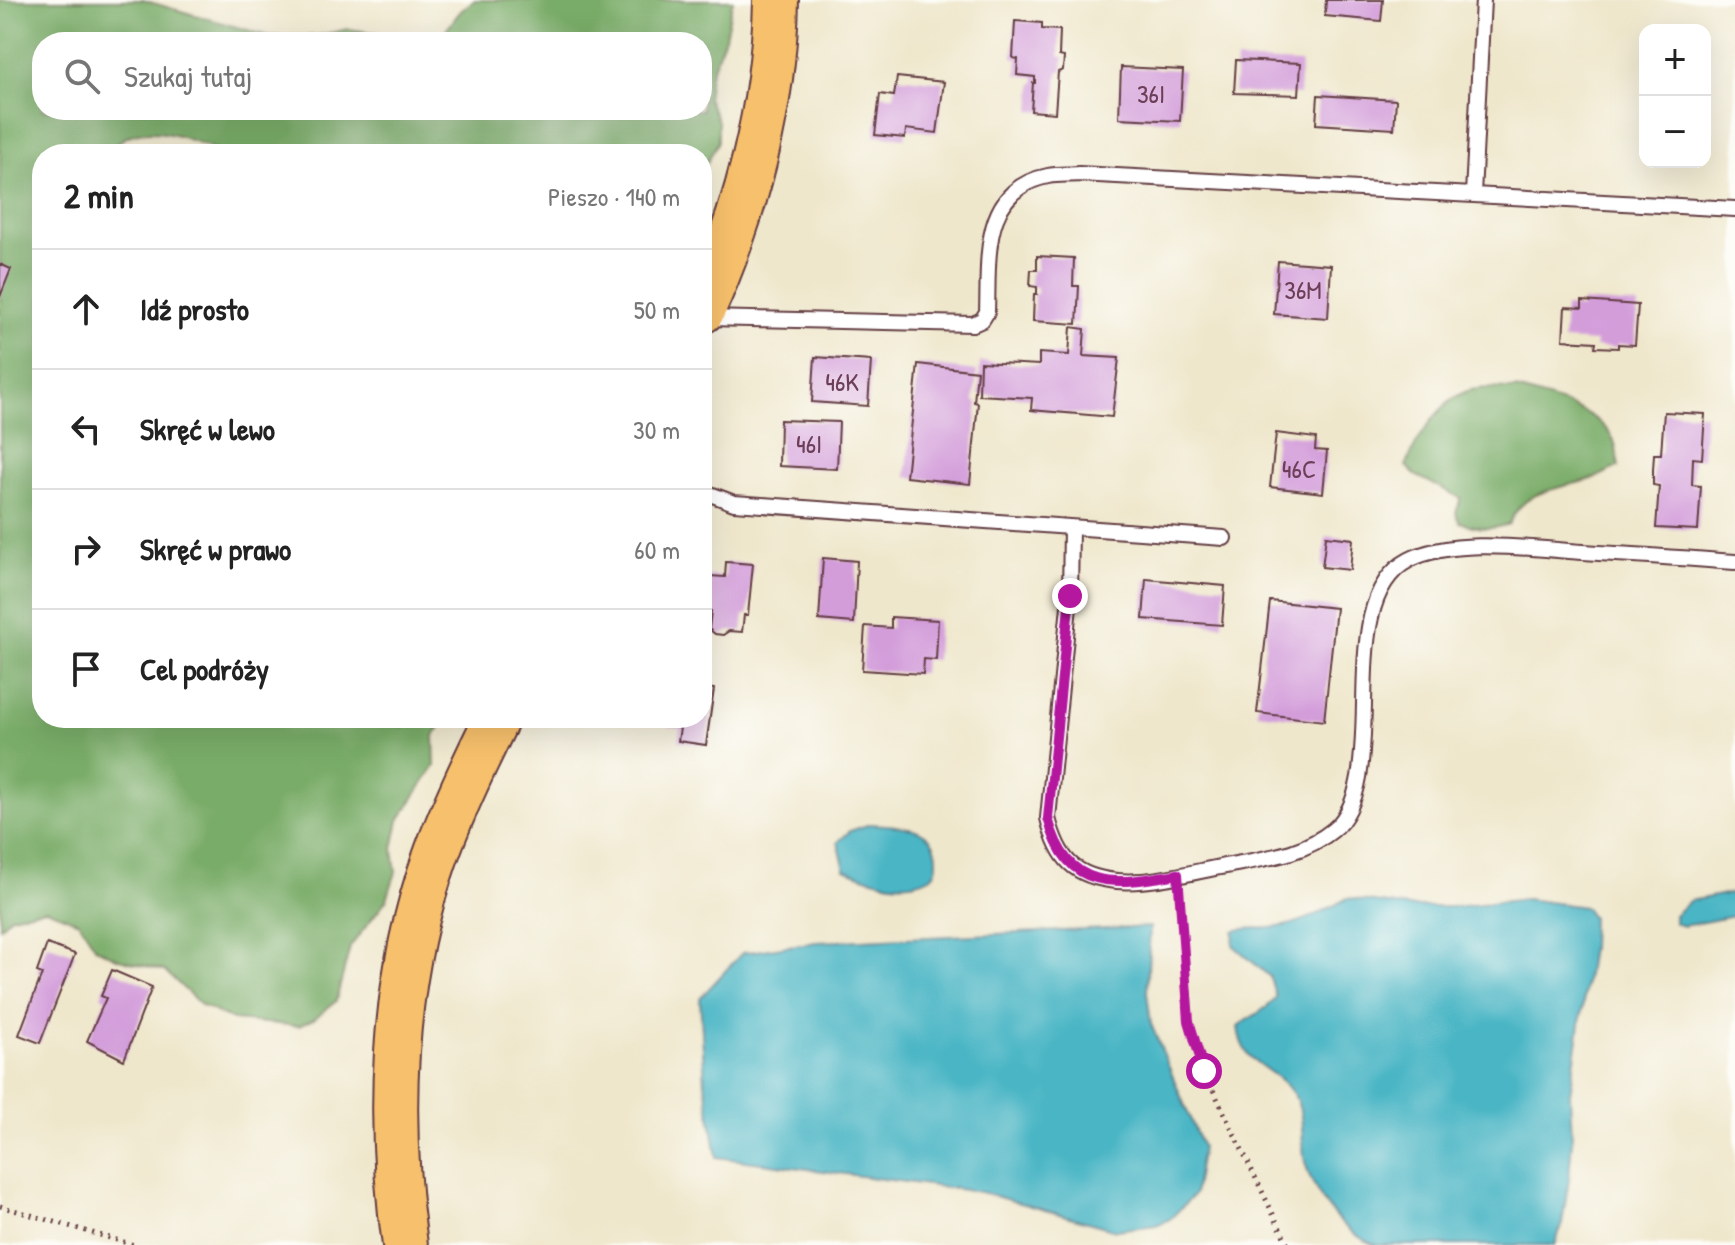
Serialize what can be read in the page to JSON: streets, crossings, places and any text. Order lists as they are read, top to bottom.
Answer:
{
  "house_numbers": [
    "36I",
    "36M",
    "46K",
    "46I",
    "46C"
  ],
  "page": {
    "map_buttons": ["+", "−"],
    "search": "Szukaj tutaj",
    "heading": ["2 min", "Pieszo · 140 m"],
    "list": [
      ["Idź prosto", "50 m"],
      ["Skręć w lewo", "30 m"],
      ["Skręć w prawo", "60 m"],
      "Cel podróży"
    ]
  }
}
